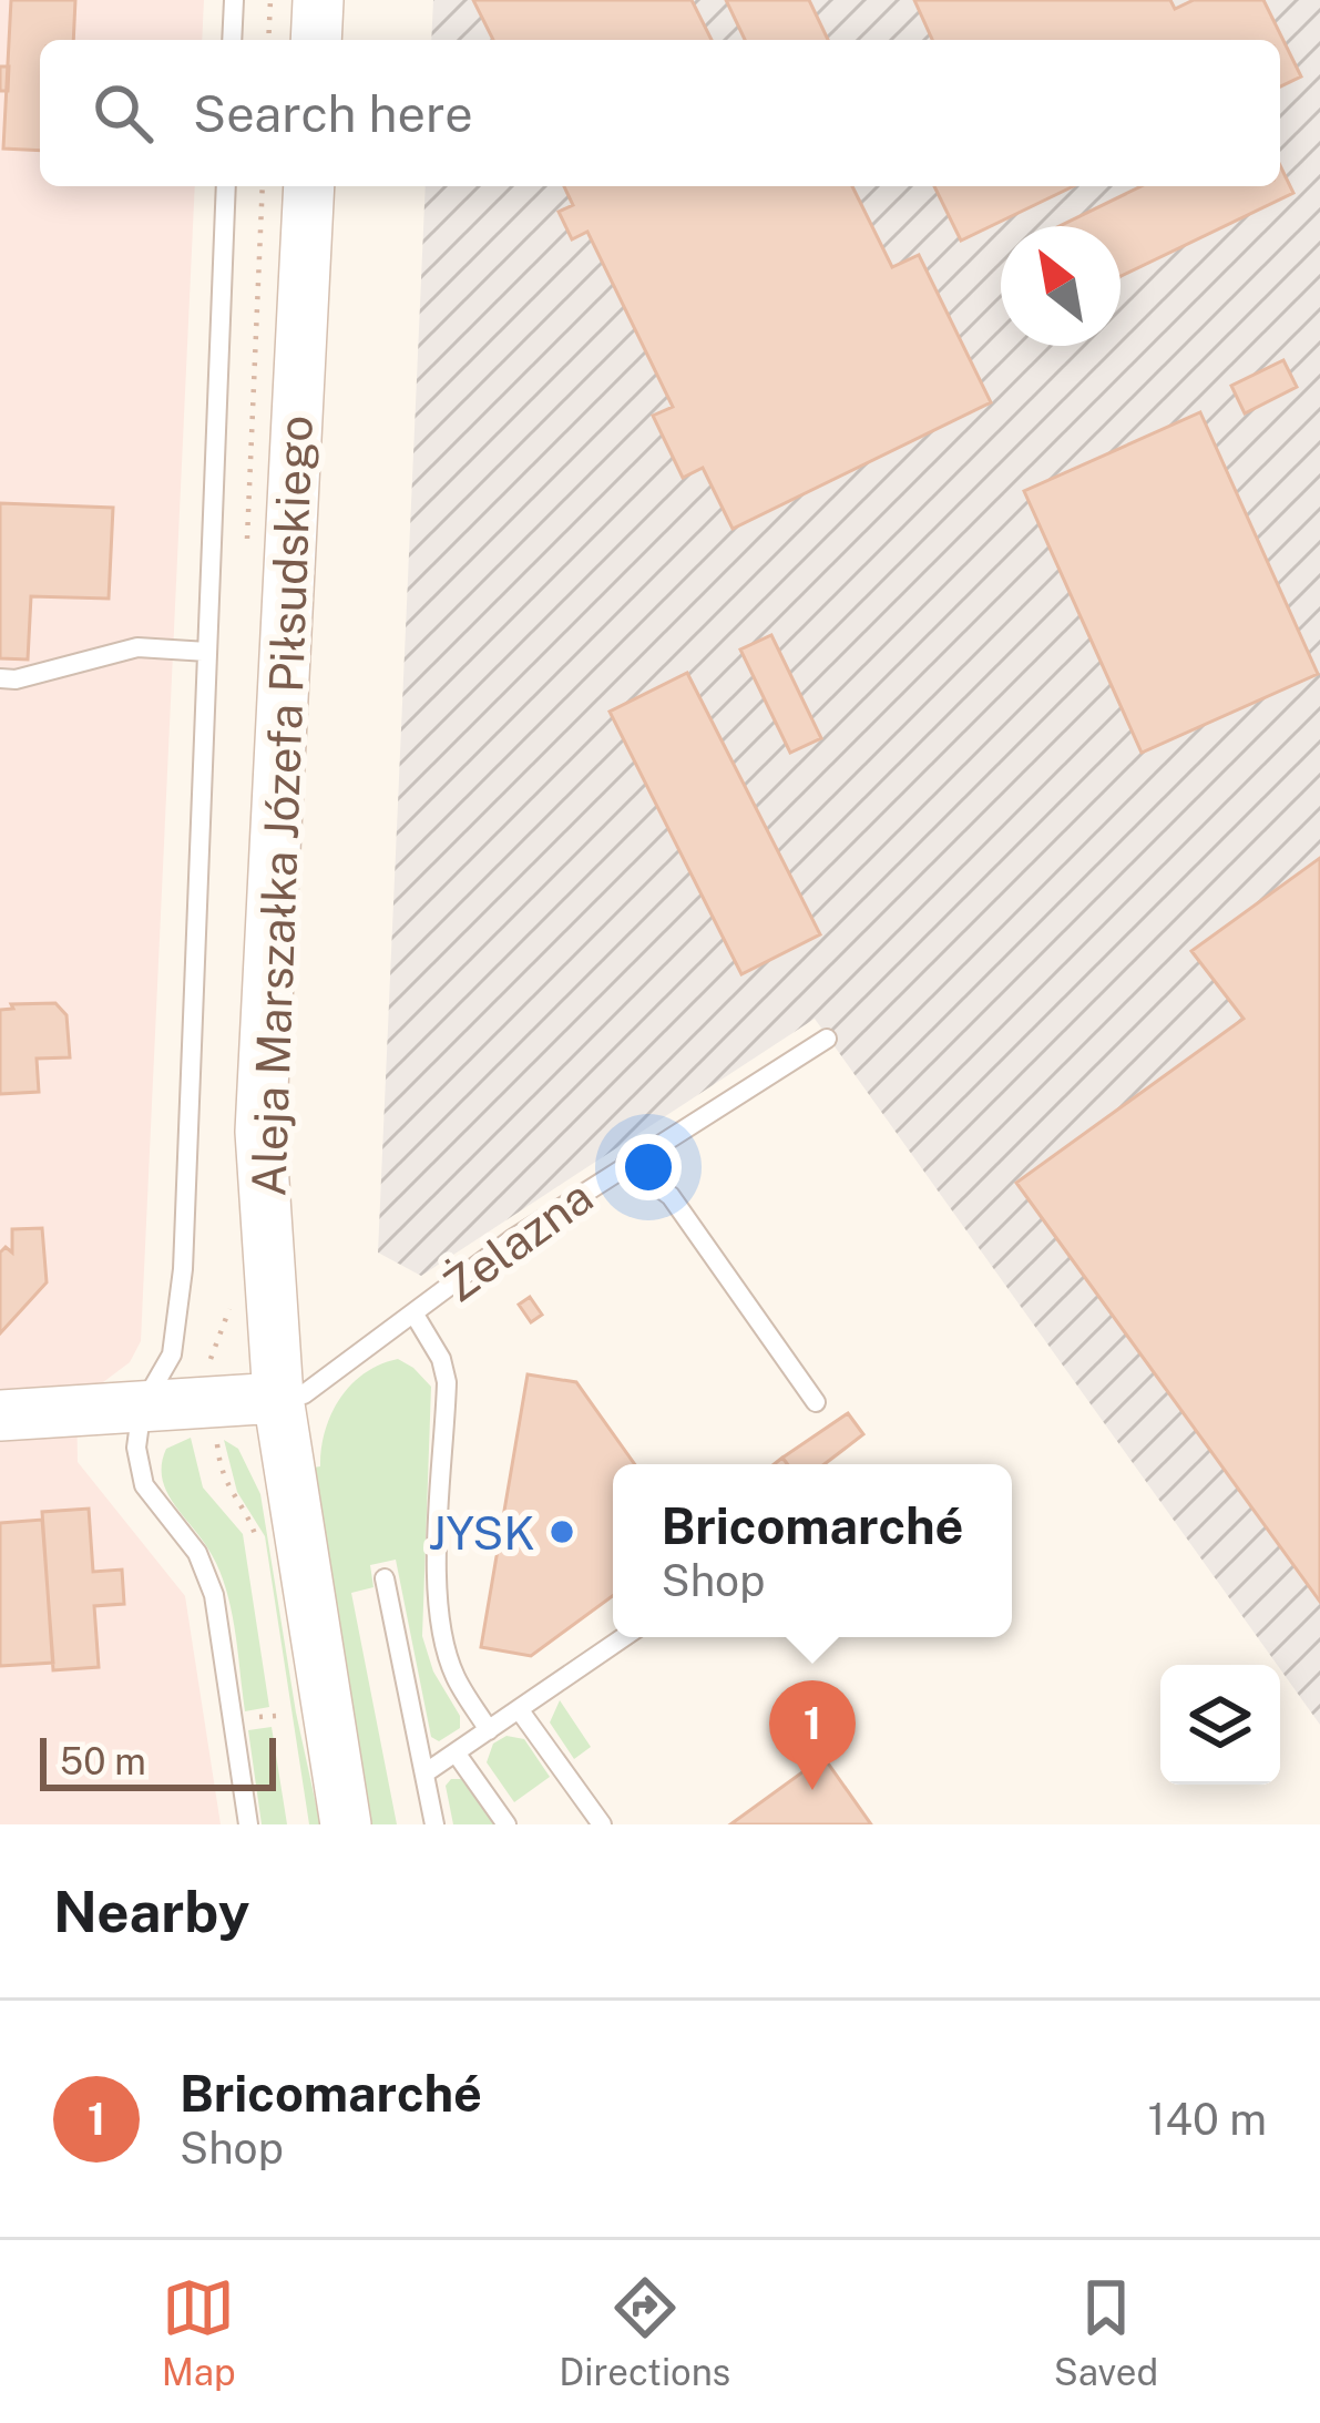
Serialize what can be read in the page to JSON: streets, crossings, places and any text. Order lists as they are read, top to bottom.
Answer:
{
  "streets": {
    "main road": ["Aleja Marszałka Józefa Piłsudskiego"],
    "lane": ["Żelazna"]
  },
  "crossings": [
    ["Aleja Marszałka Józefa Piłsudskiego", "Żelazna"]
  ],
  "places": ["JYSK"],
  "scale_bar": "50 m",
  "north": "top left",
  "page": {
    "search": "Search here",
    "popup": ["Bricomarché", "Shop"],
    "pins": "1",
    "scale": "50 m",
    "heading": "Nearby",
    "list": [
      {
        "mark": "1",
        "name": "Bricomarché",
        "note": "Shop",
        "value": "140 m"
      }
    ],
    "nav": ["Map", "Directions", "Saved"]
  }
}
